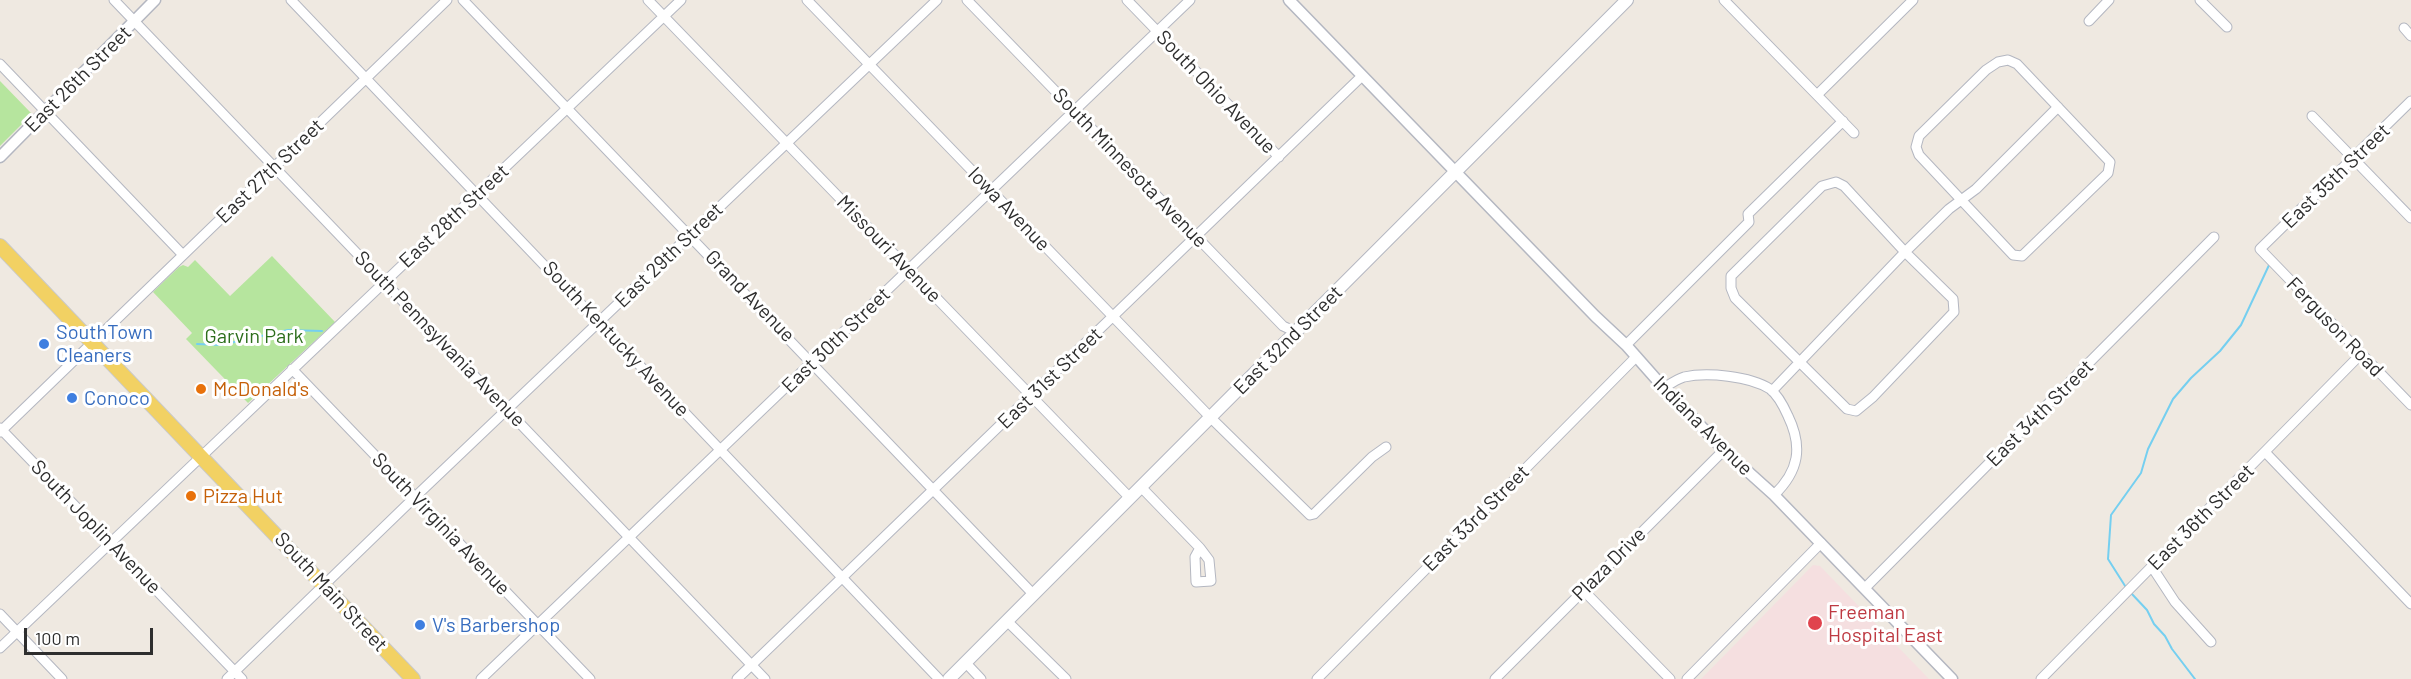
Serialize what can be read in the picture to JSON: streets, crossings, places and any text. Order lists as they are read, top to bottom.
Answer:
{
  "streets": {
    "main road": ["East 32nd Street", "South Main Street"],
    "street": [
      "East 26th Street",
      "South Ohio Avenue",
      "South Minnesota Avenue",
      "East 27th Street",
      "East 35th Street",
      "Iowa Avenue",
      "East 28th Street",
      "Missouri Avenue",
      "East 29th Street",
      "Grand Avenue",
      "Ferguson Road",
      "South Pennsylvania Avenue",
      "South Kentucky Avenue",
      "East 30th Street",
      "East 31st Street",
      "East 34th Street",
      "Indiana Avenue",
      "East 36th Street",
      "East 33rd Street",
      "South Virginia Avenue",
      "South Joplin Avenue",
      "Plaza Drive"
    ]
  },
  "crossings": [
    ["East 26th Street", "South Pennsylvania Avenue"],
    ["South Ohio Avenue", "East 30th Street"],
    ["South Ohio Avenue", "East 31st Street"],
    ["South Minnesota Avenue", "East 30th Street"],
    ["South Minnesota Avenue", "East 32nd Street"],
    ["South Minnesota Avenue", "East 31st Street"],
    ["East 27th Street", "South Pennsylvania Avenue"],
    ["East 27th Street", "South Kentucky Avenue"],
    ["East 27th Street", "South Joplin Avenue"],
    ["East 27th Street", "South Main Street"],
    ["East 35th Street", "Ferguson Road"],
    ["Iowa Avenue", "East 29th Street"],
    ["Iowa Avenue", "East 30th Street"],
    ["Iowa Avenue", "East 32nd Street"],
    ["Iowa Avenue", "East 31st Street"],
    ["East 28th Street", "Missouri Avenue"],
    ["East 28th Street", "Grand Avenue"],
    ["East 28th Street", "South Pennsylvania Avenue"],
    ["East 28th Street", "South Kentucky Avenue"],
    ["East 28th Street", "South Virginia Avenue"],
    ["East 28th Street", "South Joplin Avenue"],
    ["East 28th Street", "South Main Street"],
    ["Missouri Avenue", "East 29th Street"],
    ["Missouri Avenue", "East 30th Street"],
    ["Missouri Avenue", "East 32nd Street"],
    ["Missouri Avenue", "East 31st Street"],
    ["East 29th Street", "Grand Avenue"],
    ["East 29th Street", "South Pennsylvania Avenue"],
    ["East 29th Street", "South Kentucky Avenue"],
    ["East 29th Street", "South Virginia Avenue"],
    ["East 29th Street", "South Joplin Avenue"],
    ["East 29th Street", "South Main Street"],
    ["Grand Avenue", "East 30th Street"],
    ["Grand Avenue", "East 32nd Street"],
    ["Grand Avenue", "East 31st Street"],
    ["Ferguson Road", "East 36th Street"],
    ["South Pennsylvania Avenue", "East 30th Street"],
    ["South Pennsylvania Avenue", "East 31st Street"],
    ["South Kentucky Avenue", "East 30th Street"],
    ["South Kentucky Avenue", "East 31st Street"],
    ["East 30th Street", "South Virginia Avenue"],
    ["East 32nd Street", "Indiana Avenue"],
    ["East 31st Street", "Indiana Avenue"],
    ["East 34th Street", "Indiana Avenue"],
    ["Indiana Avenue", "East 33rd Street"],
    ["Indiana Avenue", "Plaza Drive"]
  ],
  "parks": ["Garvin Park"],
  "places": [
    "SouthTown Cleaners",
    "McDonald's",
    "Conoco",
    "Pizza Hut",
    "Freeman Hospital East",
    "V's Barbershop"
  ],
  "scale_bar": "100 m"
}
